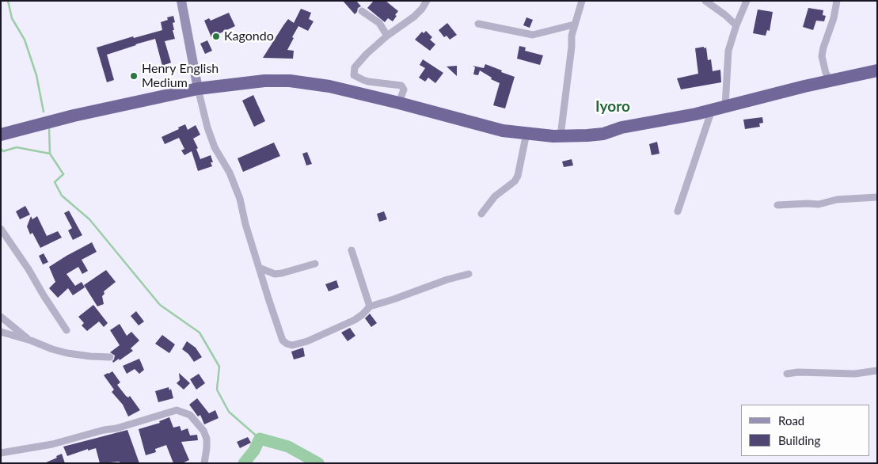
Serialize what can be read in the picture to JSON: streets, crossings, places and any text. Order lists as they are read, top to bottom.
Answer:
{
  "districts": ["Iyoro"],
  "places": ["Kagondo", "Henry English Medium"],
  "legend": ["Road", "Building"]
}
